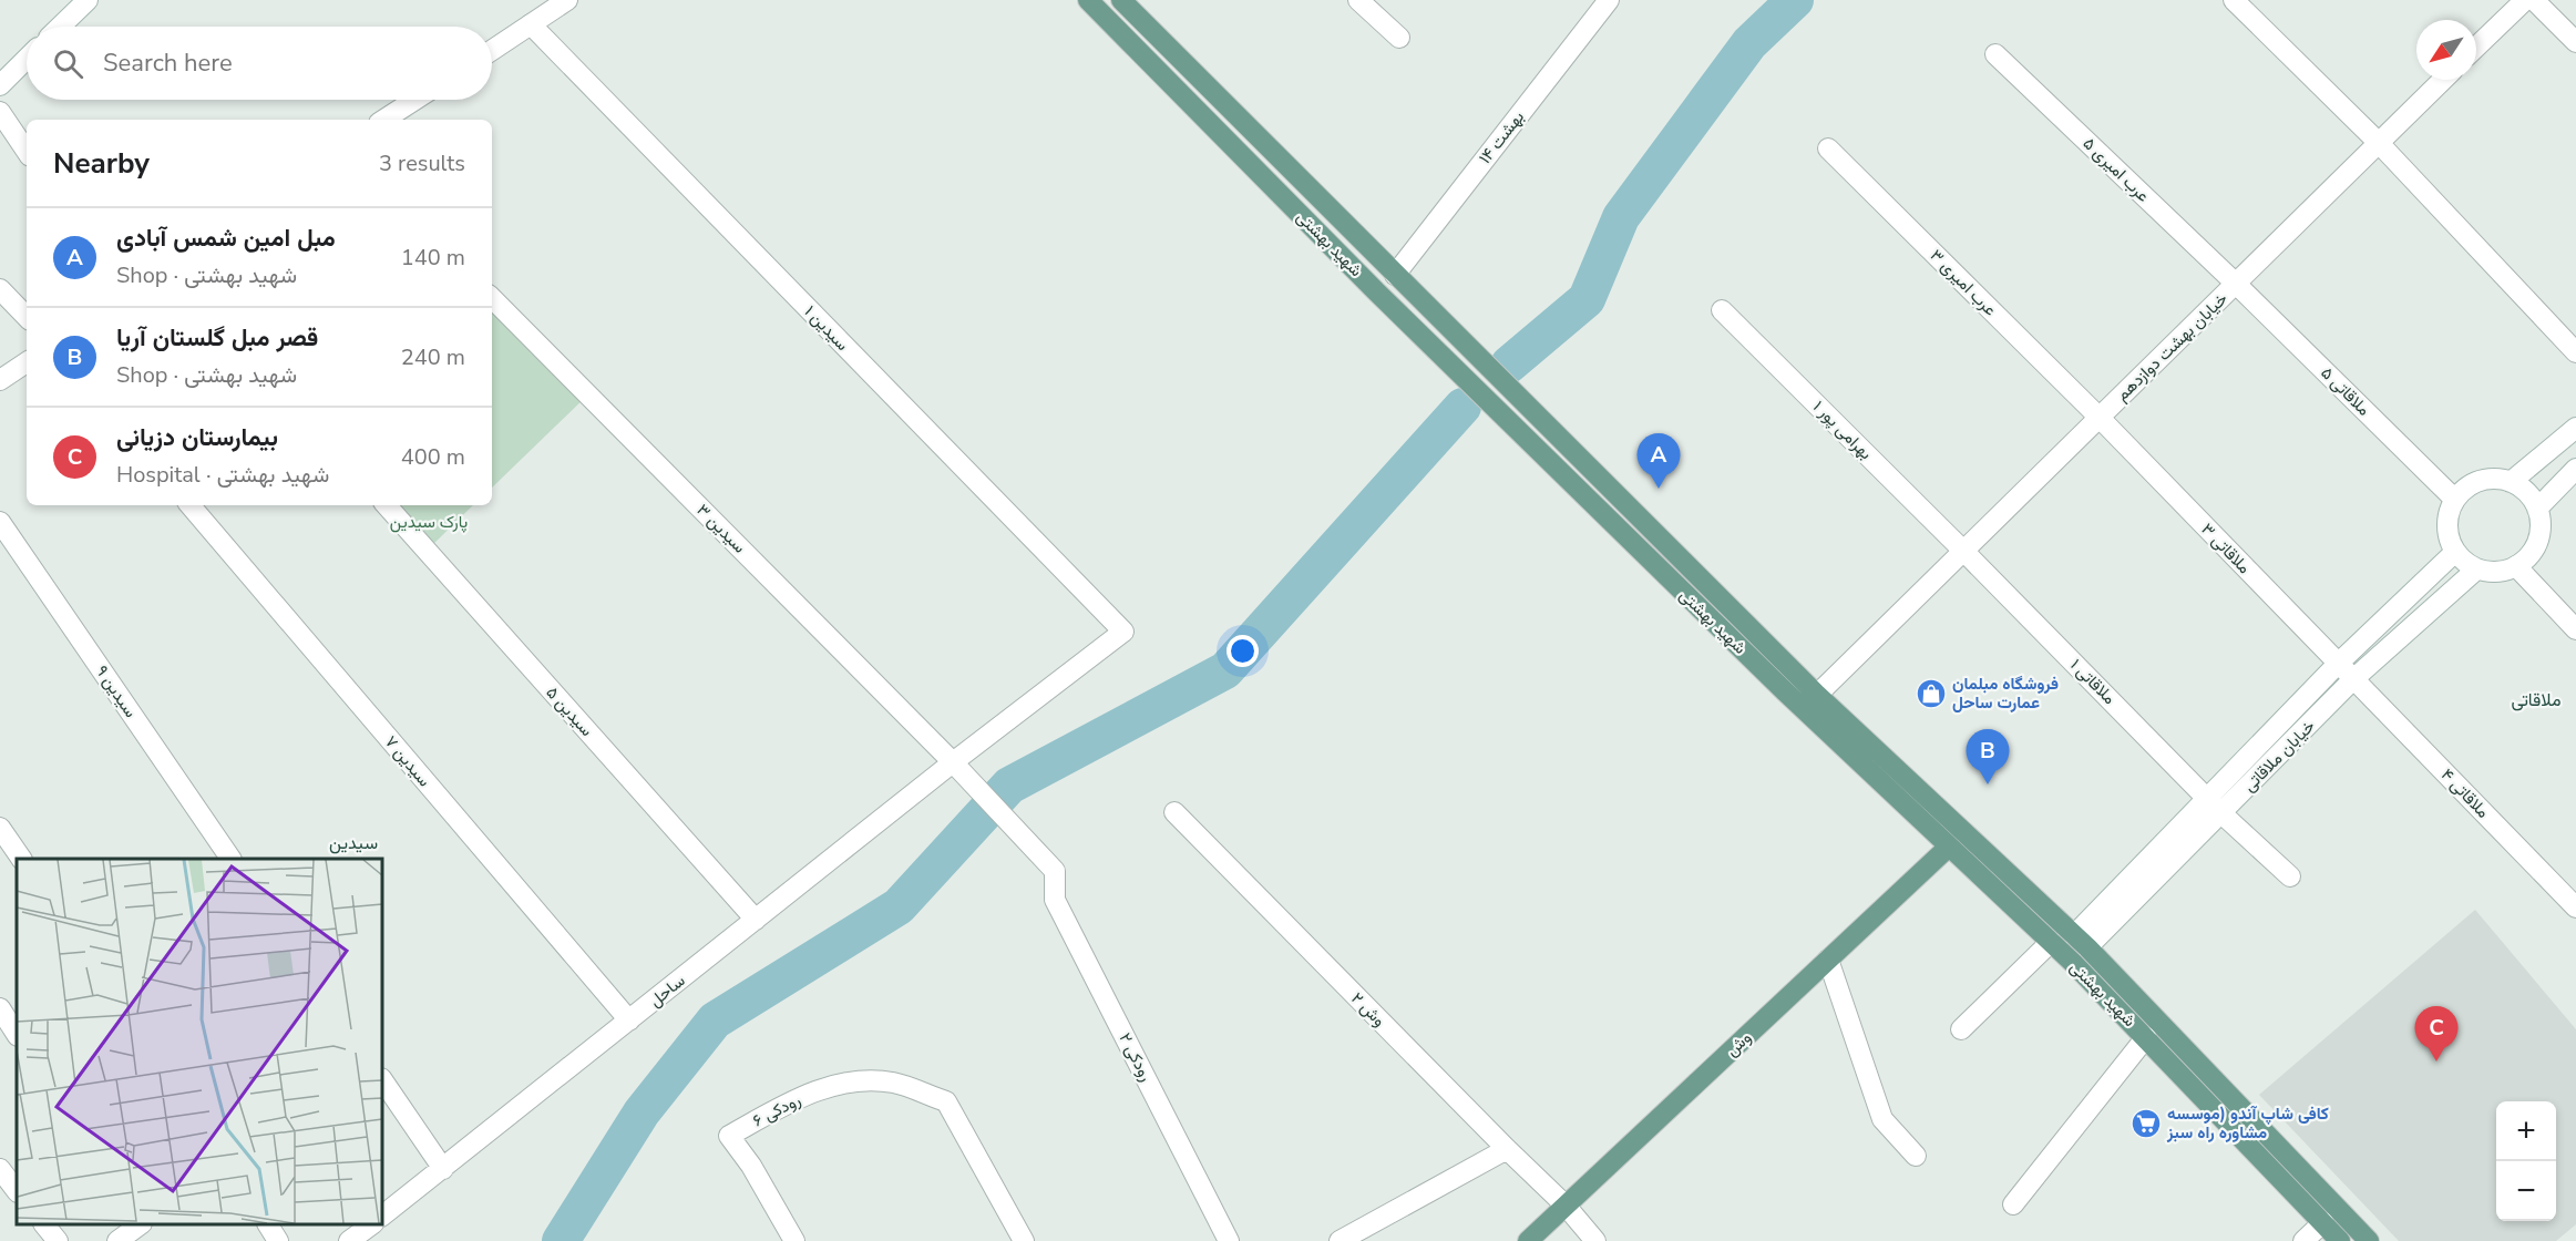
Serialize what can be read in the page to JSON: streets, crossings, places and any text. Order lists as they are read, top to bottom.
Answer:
{
  "streets": {
    "main road": ["شهید بهشتی", "وش"],
    "street": [
      "بهشت ۱۴",
      "۵ عرب امیری",
      "۳ عرب امیری",
      "سیدین ۱",
      "خیابان بهشت دوازدهم",
      "ملاقاتی ۵",
      "۱ بهرامی پور",
      "سیدین ۳",
      "ملاقاتی ۳",
      "ملاقاتی ۱",
      "۹ سیدین",
      "سیدین ۵",
      "خیابان ملاقاتی",
      "سیدین ۷",
      "ملاقاتی ۴",
      "ساحل",
      "وش ۲",
      "رودکی ۲",
      "رودکی ۶"
    ]
  },
  "crossings": [
    ["بهشت ۱۴", "شهید بهشتی"],
    ["۵ عرب امیری", "خیابان بهشت دوازدهم"],
    ["۵ عرب امیری", "ملاقاتی ۵"],
    ["شهید بهشتی", "خیابان بهشت دوازدهم"],
    ["شهید بهشتی", "خیابان ملاقاتی"],
    ["شهید بهشتی", "وش"],
    ["۳ عرب امیری", "خیابان بهشت دوازدهم"],
    ["۳ عرب امیری", "ملاقاتی ۳"],
    ["سیدین ۱", "ساحل"],
    ["خیابان بهشت دوازدهم", "ملاقاتی ۵"],
    ["خیابان بهشت دوازدهم", "۱ بهرامی پور"],
    ["خیابان بهشت دوازدهم", "ملاقاتی ۳"],
    ["خیابان بهشت دوازدهم", "ملاقاتی ۱"],
    ["ملاقاتی ۵", "خیابان ملاقاتی"],
    ["۱ بهرامی پور", "ملاقاتی ۱"],
    ["سیدین ۳", "ساحل"],
    ["سیدین ۳", "رودکی ۲"],
    ["ملاقاتی ۳", "خیابان ملاقاتی"],
    ["ملاقاتی ۳", "ملاقاتی ۴"],
    ["ملاقاتی ۱", "خیابان ملاقاتی"],
    ["سیدین ۵", "ساحل"],
    ["خیابان ملاقاتی", "ملاقاتی ۴"],
    ["سیدین ۷", "ساحل"],
    ["وش ۲", "وش"]
  ],
  "districts": ["ملاقاتی", "سیدین"],
  "parks": ["پارک سیدین"],
  "places": {
    "shop": ["فروشگاه مبلمان عمارت ساحل"],
    "supermarket": ["کافی شاپ آندو (موسسه مشاوره راه سبز"]
  },
  "north": "bottom left",
  "page": {
    "search": "Search here",
    "heading": ["Nearby", "3 results"],
    "list": [
      {
        "mark": "A",
        "name": "مبل امین شمس آبادی",
        "note": "Shop · شهید بهشتی",
        "value": "140 m"
      },
      {
        "mark": "B",
        "name": "قصر مبل گلستان آریا",
        "note": "Shop · شهید بهشتی",
        "value": "240 m"
      },
      {
        "mark": "C",
        "name": "بیمارستان دزیانی",
        "note": "Hospital · شهید بهشتی",
        "value": "400 m"
      }
    ],
    "pins": ["A", "B", "C"],
    "map_buttons": ["+", "−"]
  }
}
